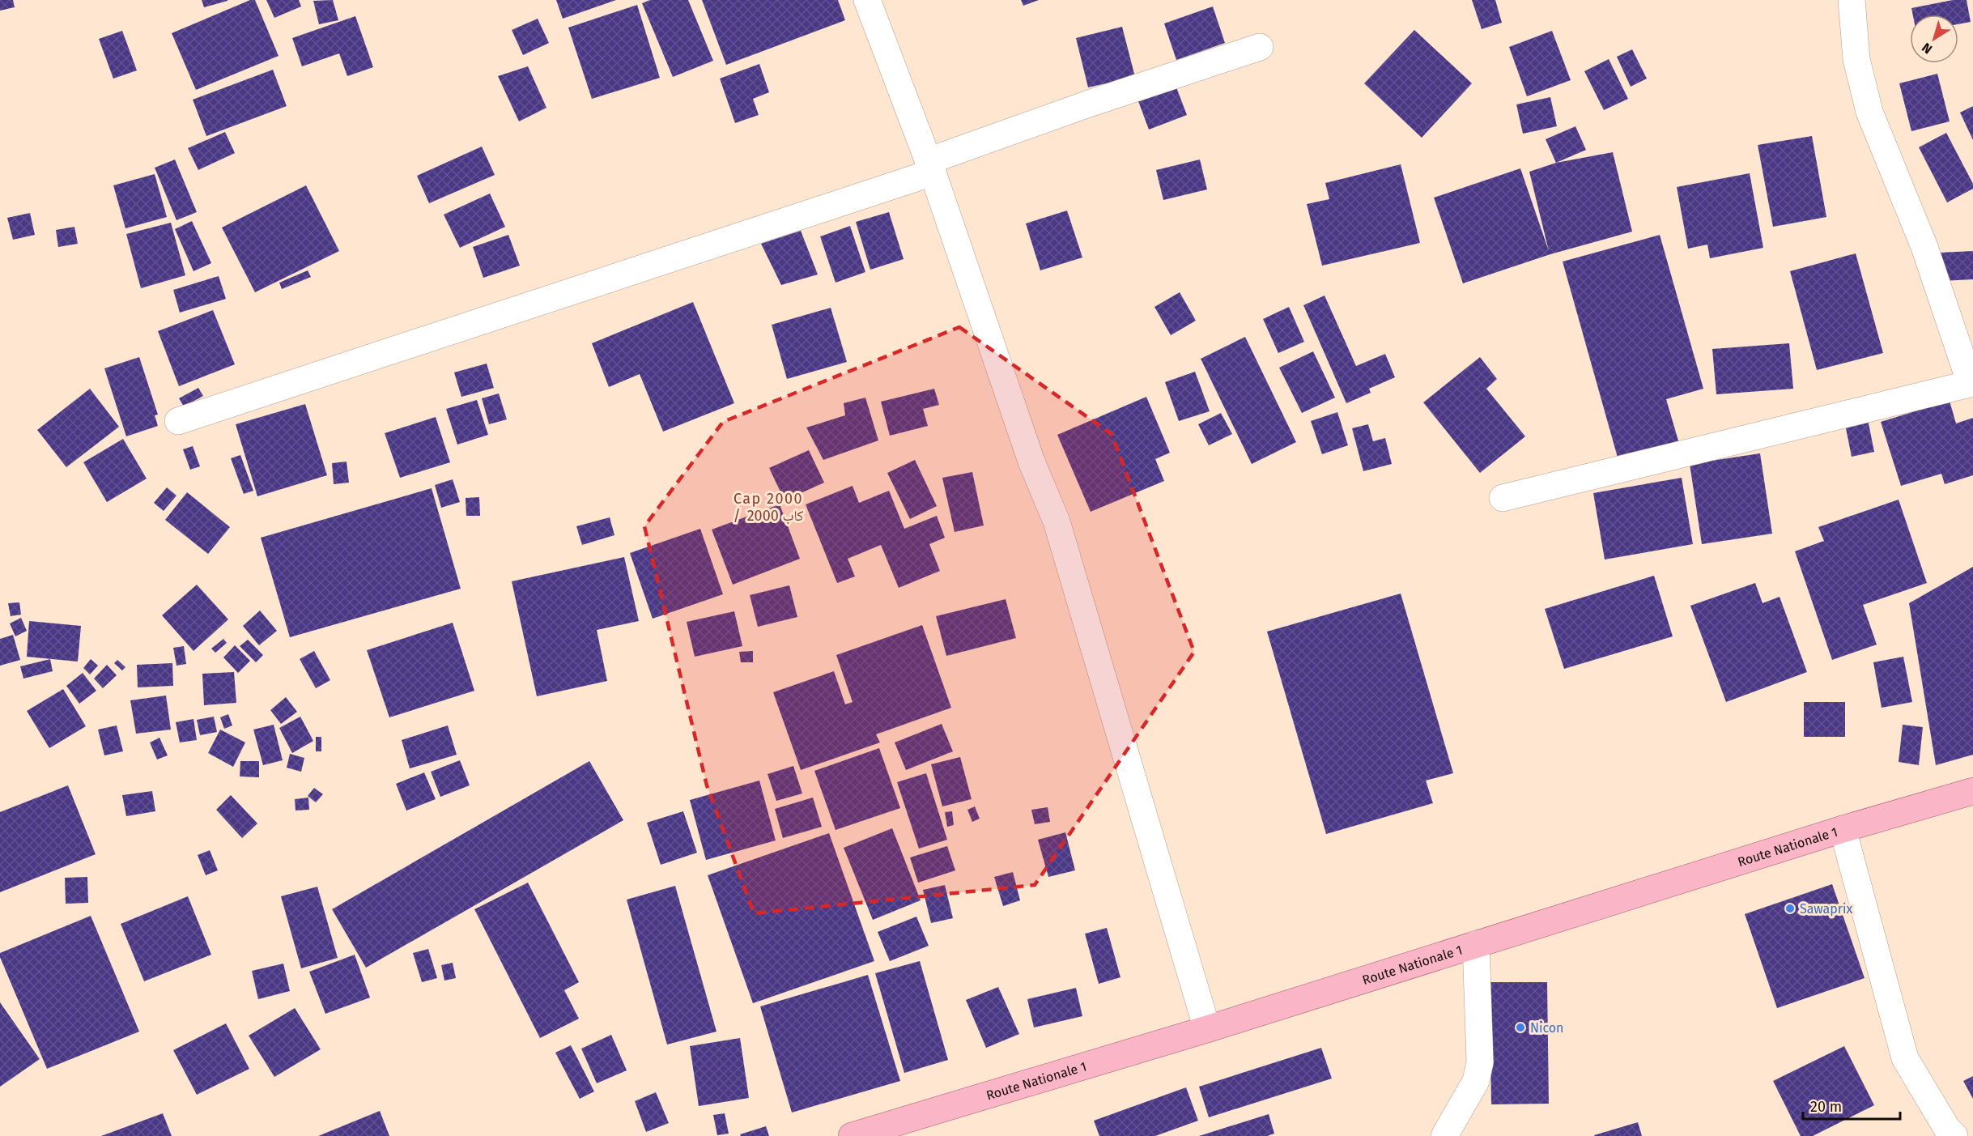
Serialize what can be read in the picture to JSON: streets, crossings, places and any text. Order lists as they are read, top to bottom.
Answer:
{
  "streets": {
    "main road": ["Route Nationale 1"]
  },
  "districts": ["Cap 2000 / كاب 2000"],
  "places": ["Sawaprix", "Nicon"],
  "scale_bar": "20 m",
  "north": "bottom left"
}
